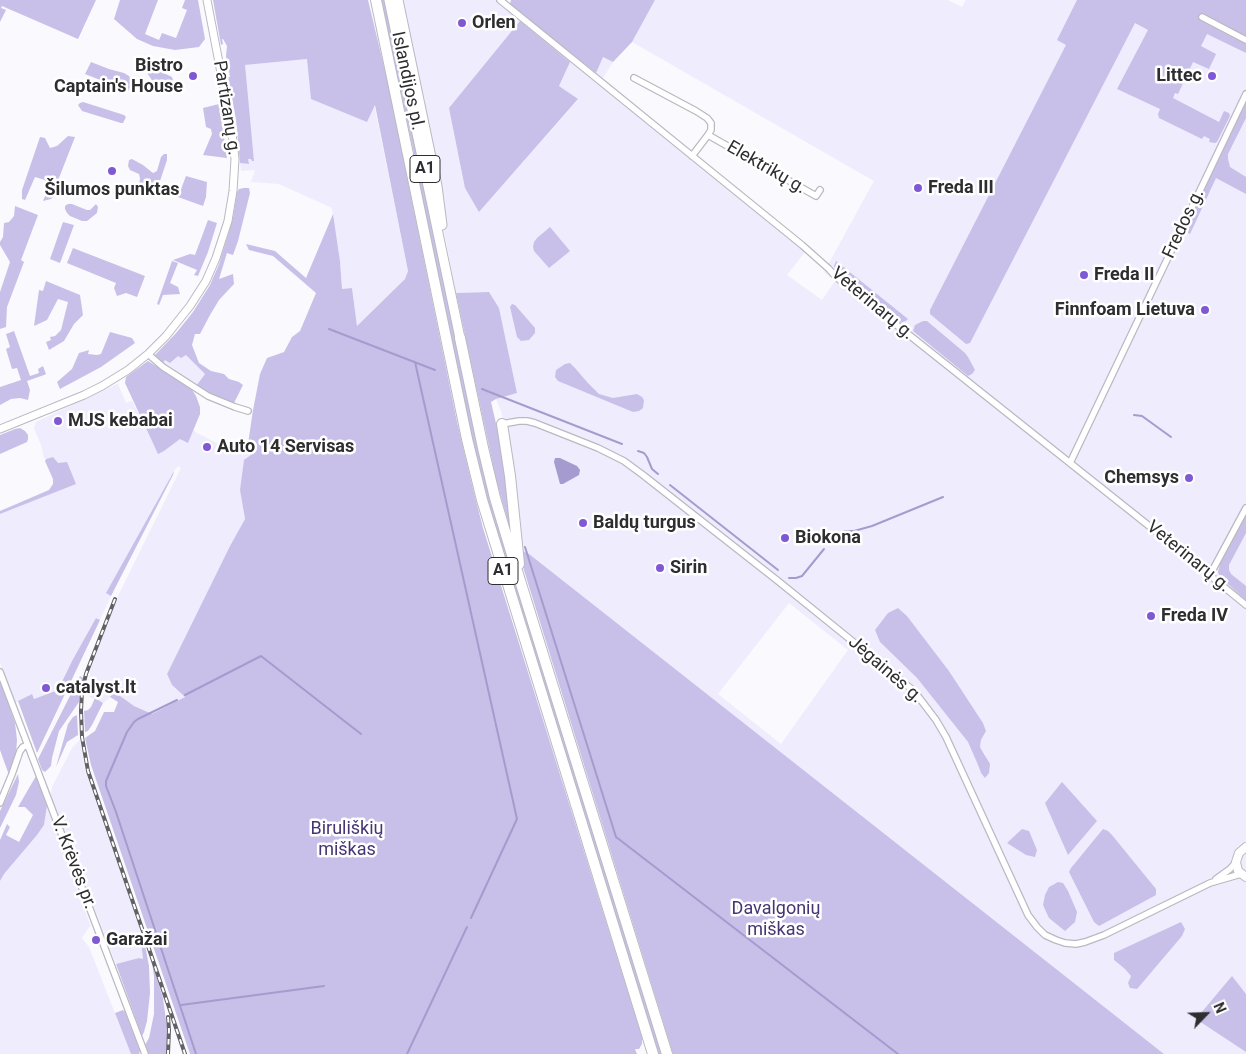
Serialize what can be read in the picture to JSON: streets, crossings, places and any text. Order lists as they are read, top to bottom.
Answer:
{
  "streets": {
    "highway": ["Islandijos pl.", "A1"],
    "street": [
      "Partizanų g.",
      "Elektrikų g.",
      "Fredos g.",
      "Veterinarų g.",
      "Jėgainės g.",
      "V. Krėvės pr."
    ]
  },
  "crossings": [
    ["Islandijos pl.", "A1"],
    ["Elektrikų g.", "Veterinarų g."],
    ["Fredos g.", "Veterinarų g."]
  ],
  "parks": ["Biruliškių miškas", "Davalgonių miškas"],
  "places": [
    "Orlen",
    "Bistro Captain's House",
    "Littec",
    "Šilumos punktas",
    "Freda III",
    "Freda II",
    "Finnfoam Lietuva",
    "MJS kebabai",
    "Auto 14 Servisas",
    "Chemsys",
    "Baldų turgus",
    "Biokona",
    "Sirin",
    "Freda IV",
    "catalyst.lt",
    "Garažai"
  ],
  "north": "top right"
}
